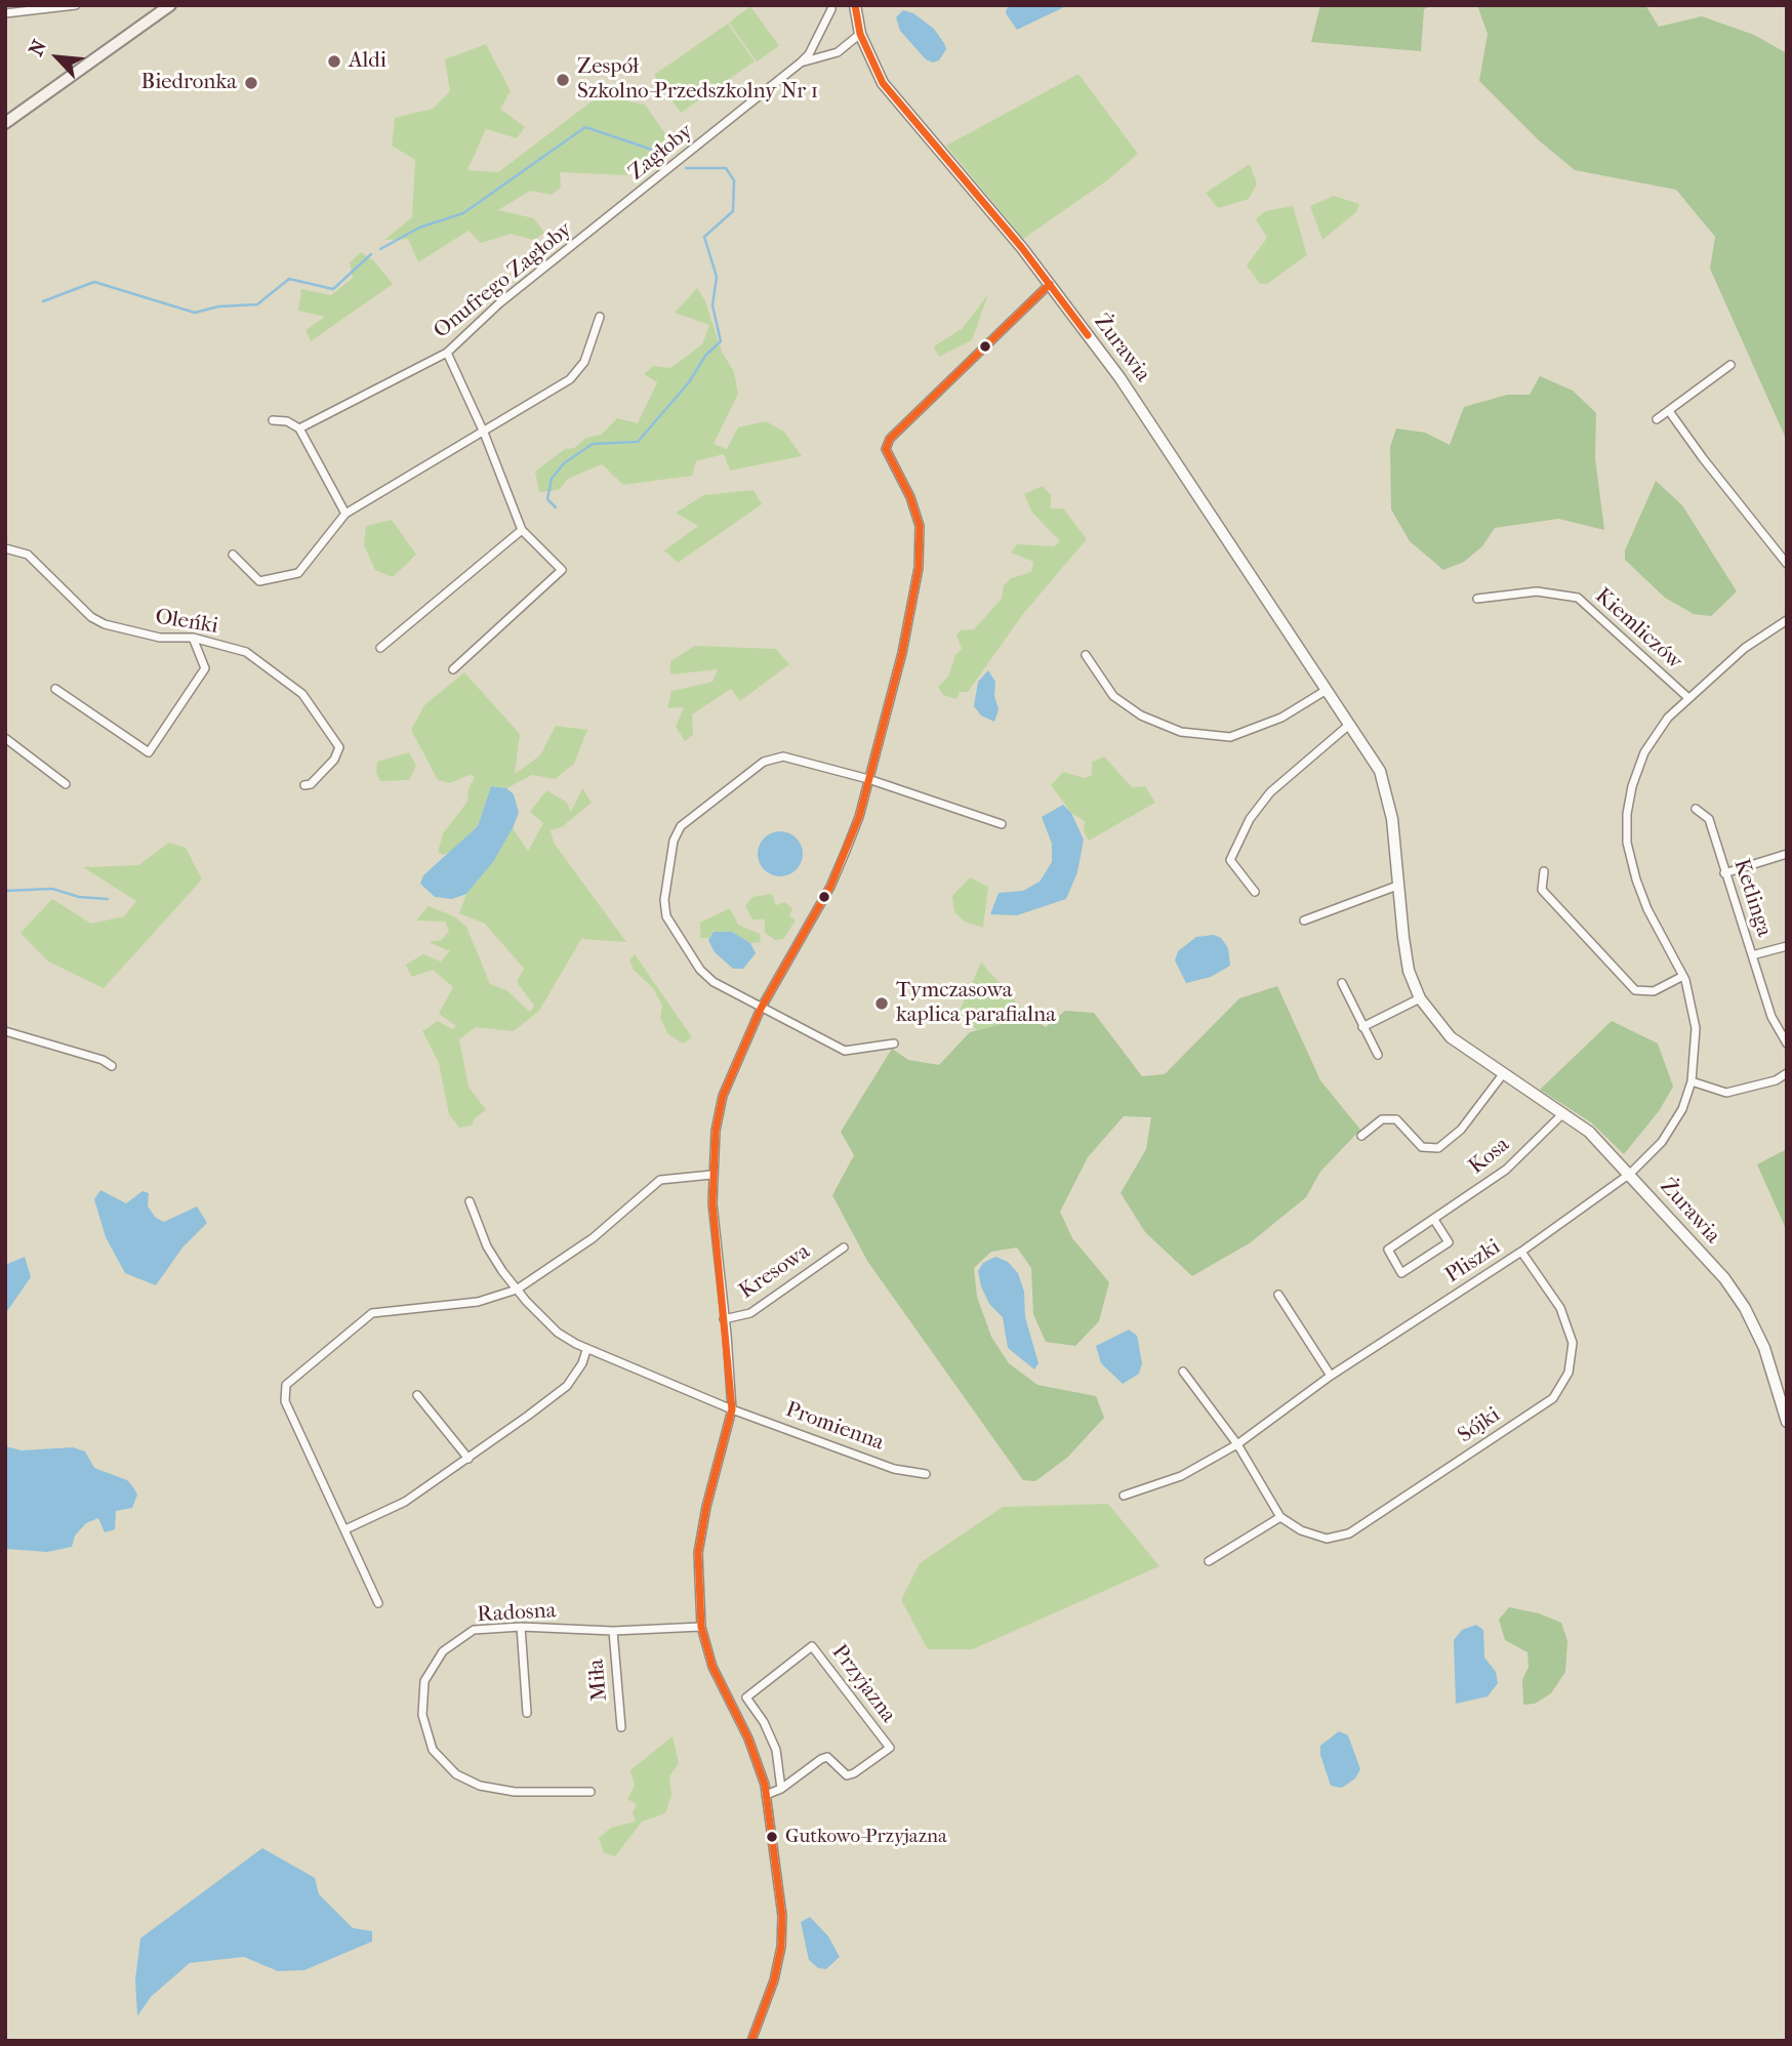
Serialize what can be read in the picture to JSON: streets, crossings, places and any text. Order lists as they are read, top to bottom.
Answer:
{
  "streets": {
    "street": [
      "Zagłoby",
      "Onufrego Zagłoby",
      "Żurawia",
      "Oleńki",
      "Kiemliczów",
      "Ketlinga",
      "Kosa",
      "Pliszki",
      "Kresowa",
      "Sójki",
      "Promienna",
      "Radosna",
      "Miła",
      "Przyjazna"
    ]
  },
  "crossings": [
    ["Zagłoby", "Onufrego Zagłoby"],
    ["Zagłoby", "Żurawia"],
    ["Żurawia", "Kosa"],
    ["Żurawia", "Pliszki"],
    ["Żurawia", "Kresowa"],
    ["Kiemliczów", "Pliszki"],
    ["Pliszki", "Sójki"],
    ["Kresowa", "Promienna"],
    ["Kresowa", "Radosna"],
    ["Kresowa", "Przyjazna"],
    ["Radosna", "Miła"]
  ],
  "places": [
    "Aldi",
    "Zespół Szkolno-Przedszkolny Nr 1",
    "Biedronka",
    "Tymczasowa kaplica parafialna",
    "Gutkowo-Przyjazna"
  ],
  "north": "top left"
}
